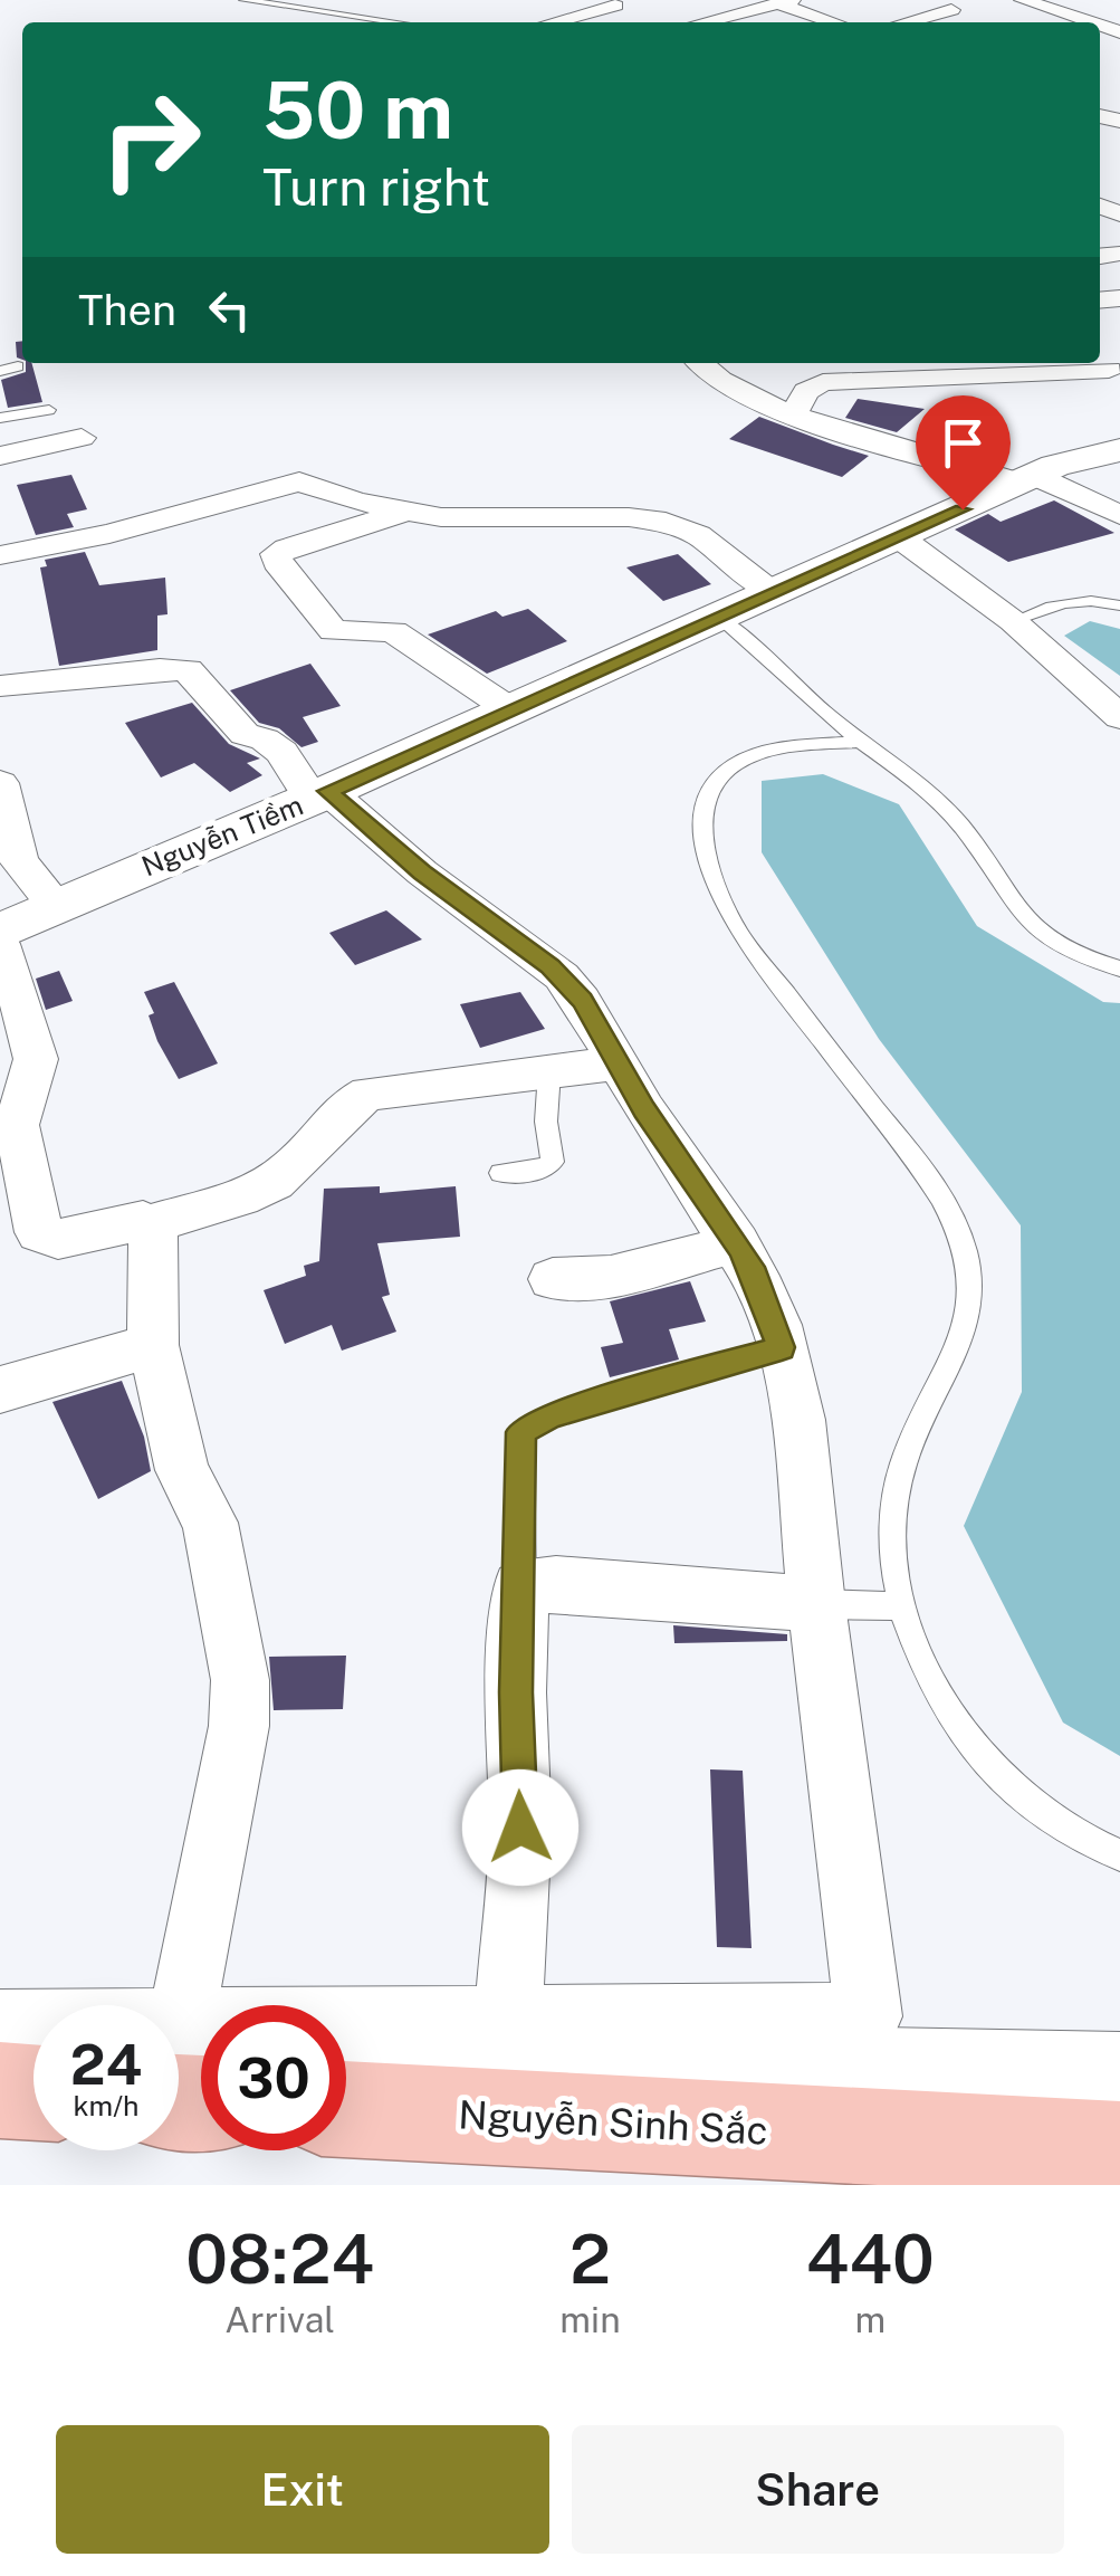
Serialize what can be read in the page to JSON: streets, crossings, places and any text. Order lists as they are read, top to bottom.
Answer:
{
  "streets": {
    "highway": ["Nguyễn Sinh Sắc"],
    "street": ["Nguyễn Tiềm"]
  },
  "page": {
    "turn": ["50 m", "Turn right"],
    "then": "Then",
    "speed": "24 km/h",
    "limit": "30",
    "eta": [
      "08:24",
      "Arrival",
      "2",
      "min",
      "440",
      "m"
    ],
    "buttons": ["Exit", "Share"]
  }
}
